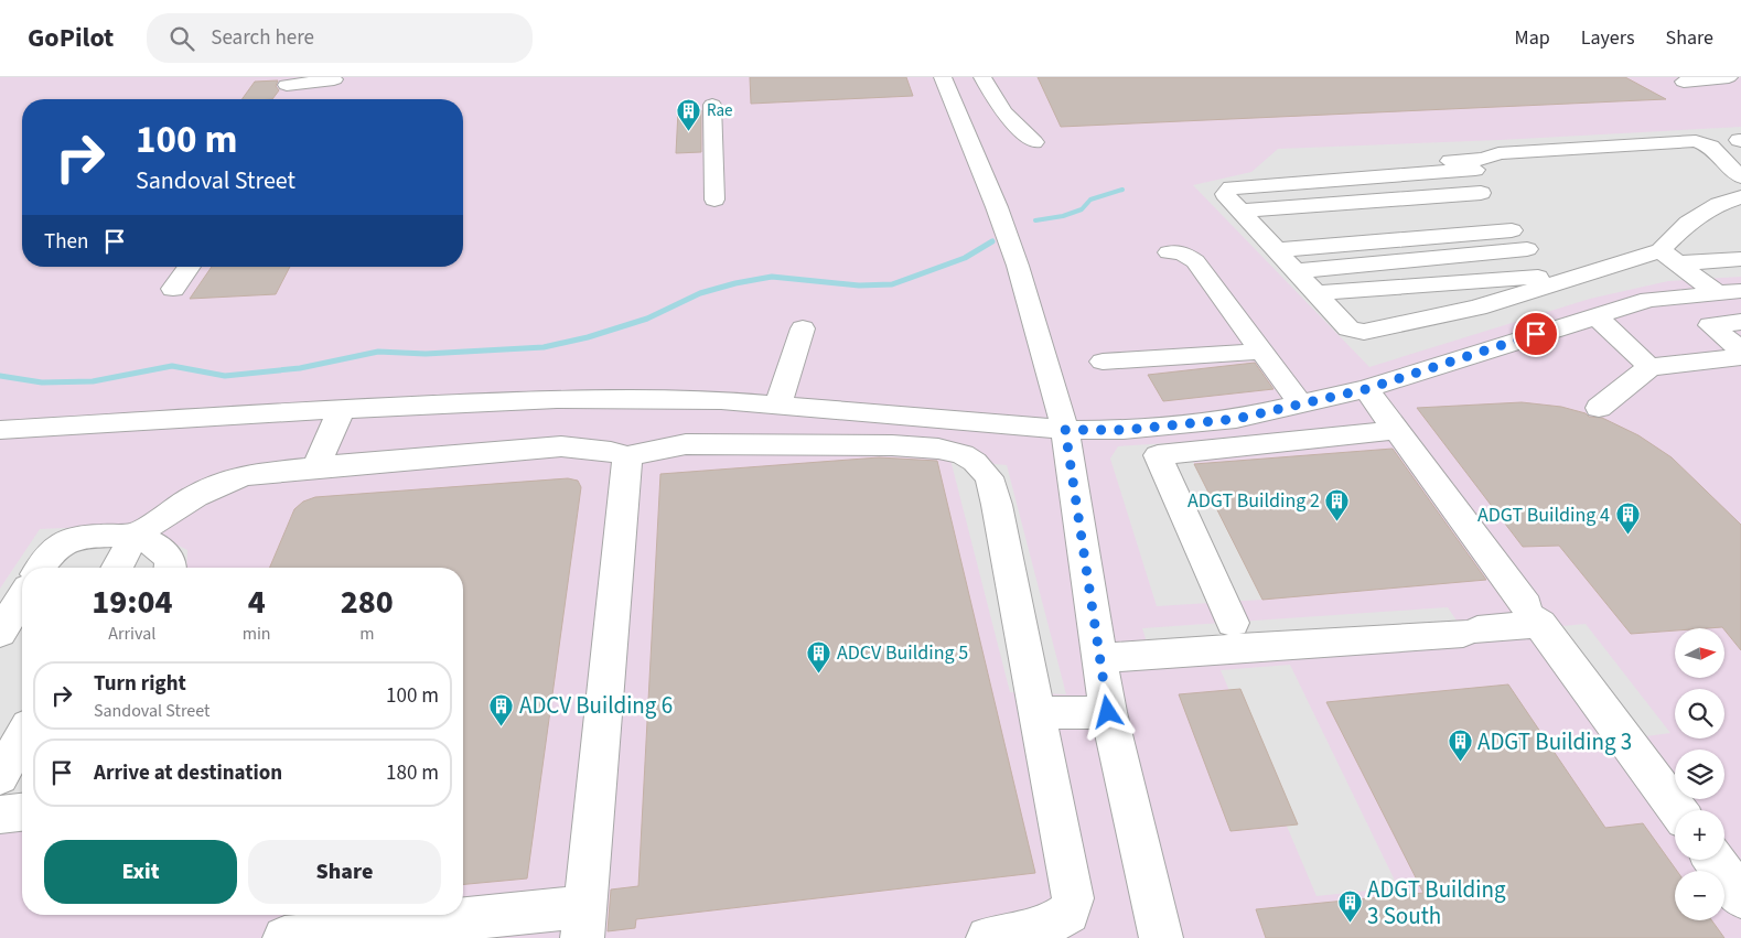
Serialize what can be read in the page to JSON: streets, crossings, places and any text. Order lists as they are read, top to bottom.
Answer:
{
  "places": {
    "building": [
      "Rae",
      "ADGT Building 2",
      "ADGT Building 4",
      "ADCV Building 5",
      "ADCV Building 6",
      "ADGT Building 3",
      "ADGT Building 3 South"
    ]
  },
  "north": "right",
  "page": {
    "header": "GoPilot",
    "search": "Search here",
    "nav": ["Map", "Layers", "Share"],
    "turn": ["100 m", "Sandoval Street"],
    "then": "Then",
    "eta": [
      "19:04",
      "Arrival",
      "4",
      "min",
      "280",
      "m"
    ],
    "map_buttons": ["+", "−"],
    "list": [
      {
        "name": "Turn right",
        "note": "Sandoval Street",
        "value": "100 m"
      },
      {
        "name": "Arrive at destination",
        "value": "180 m"
      }
    ],
    "buttons": ["Exit", "Share"]
  }
}
